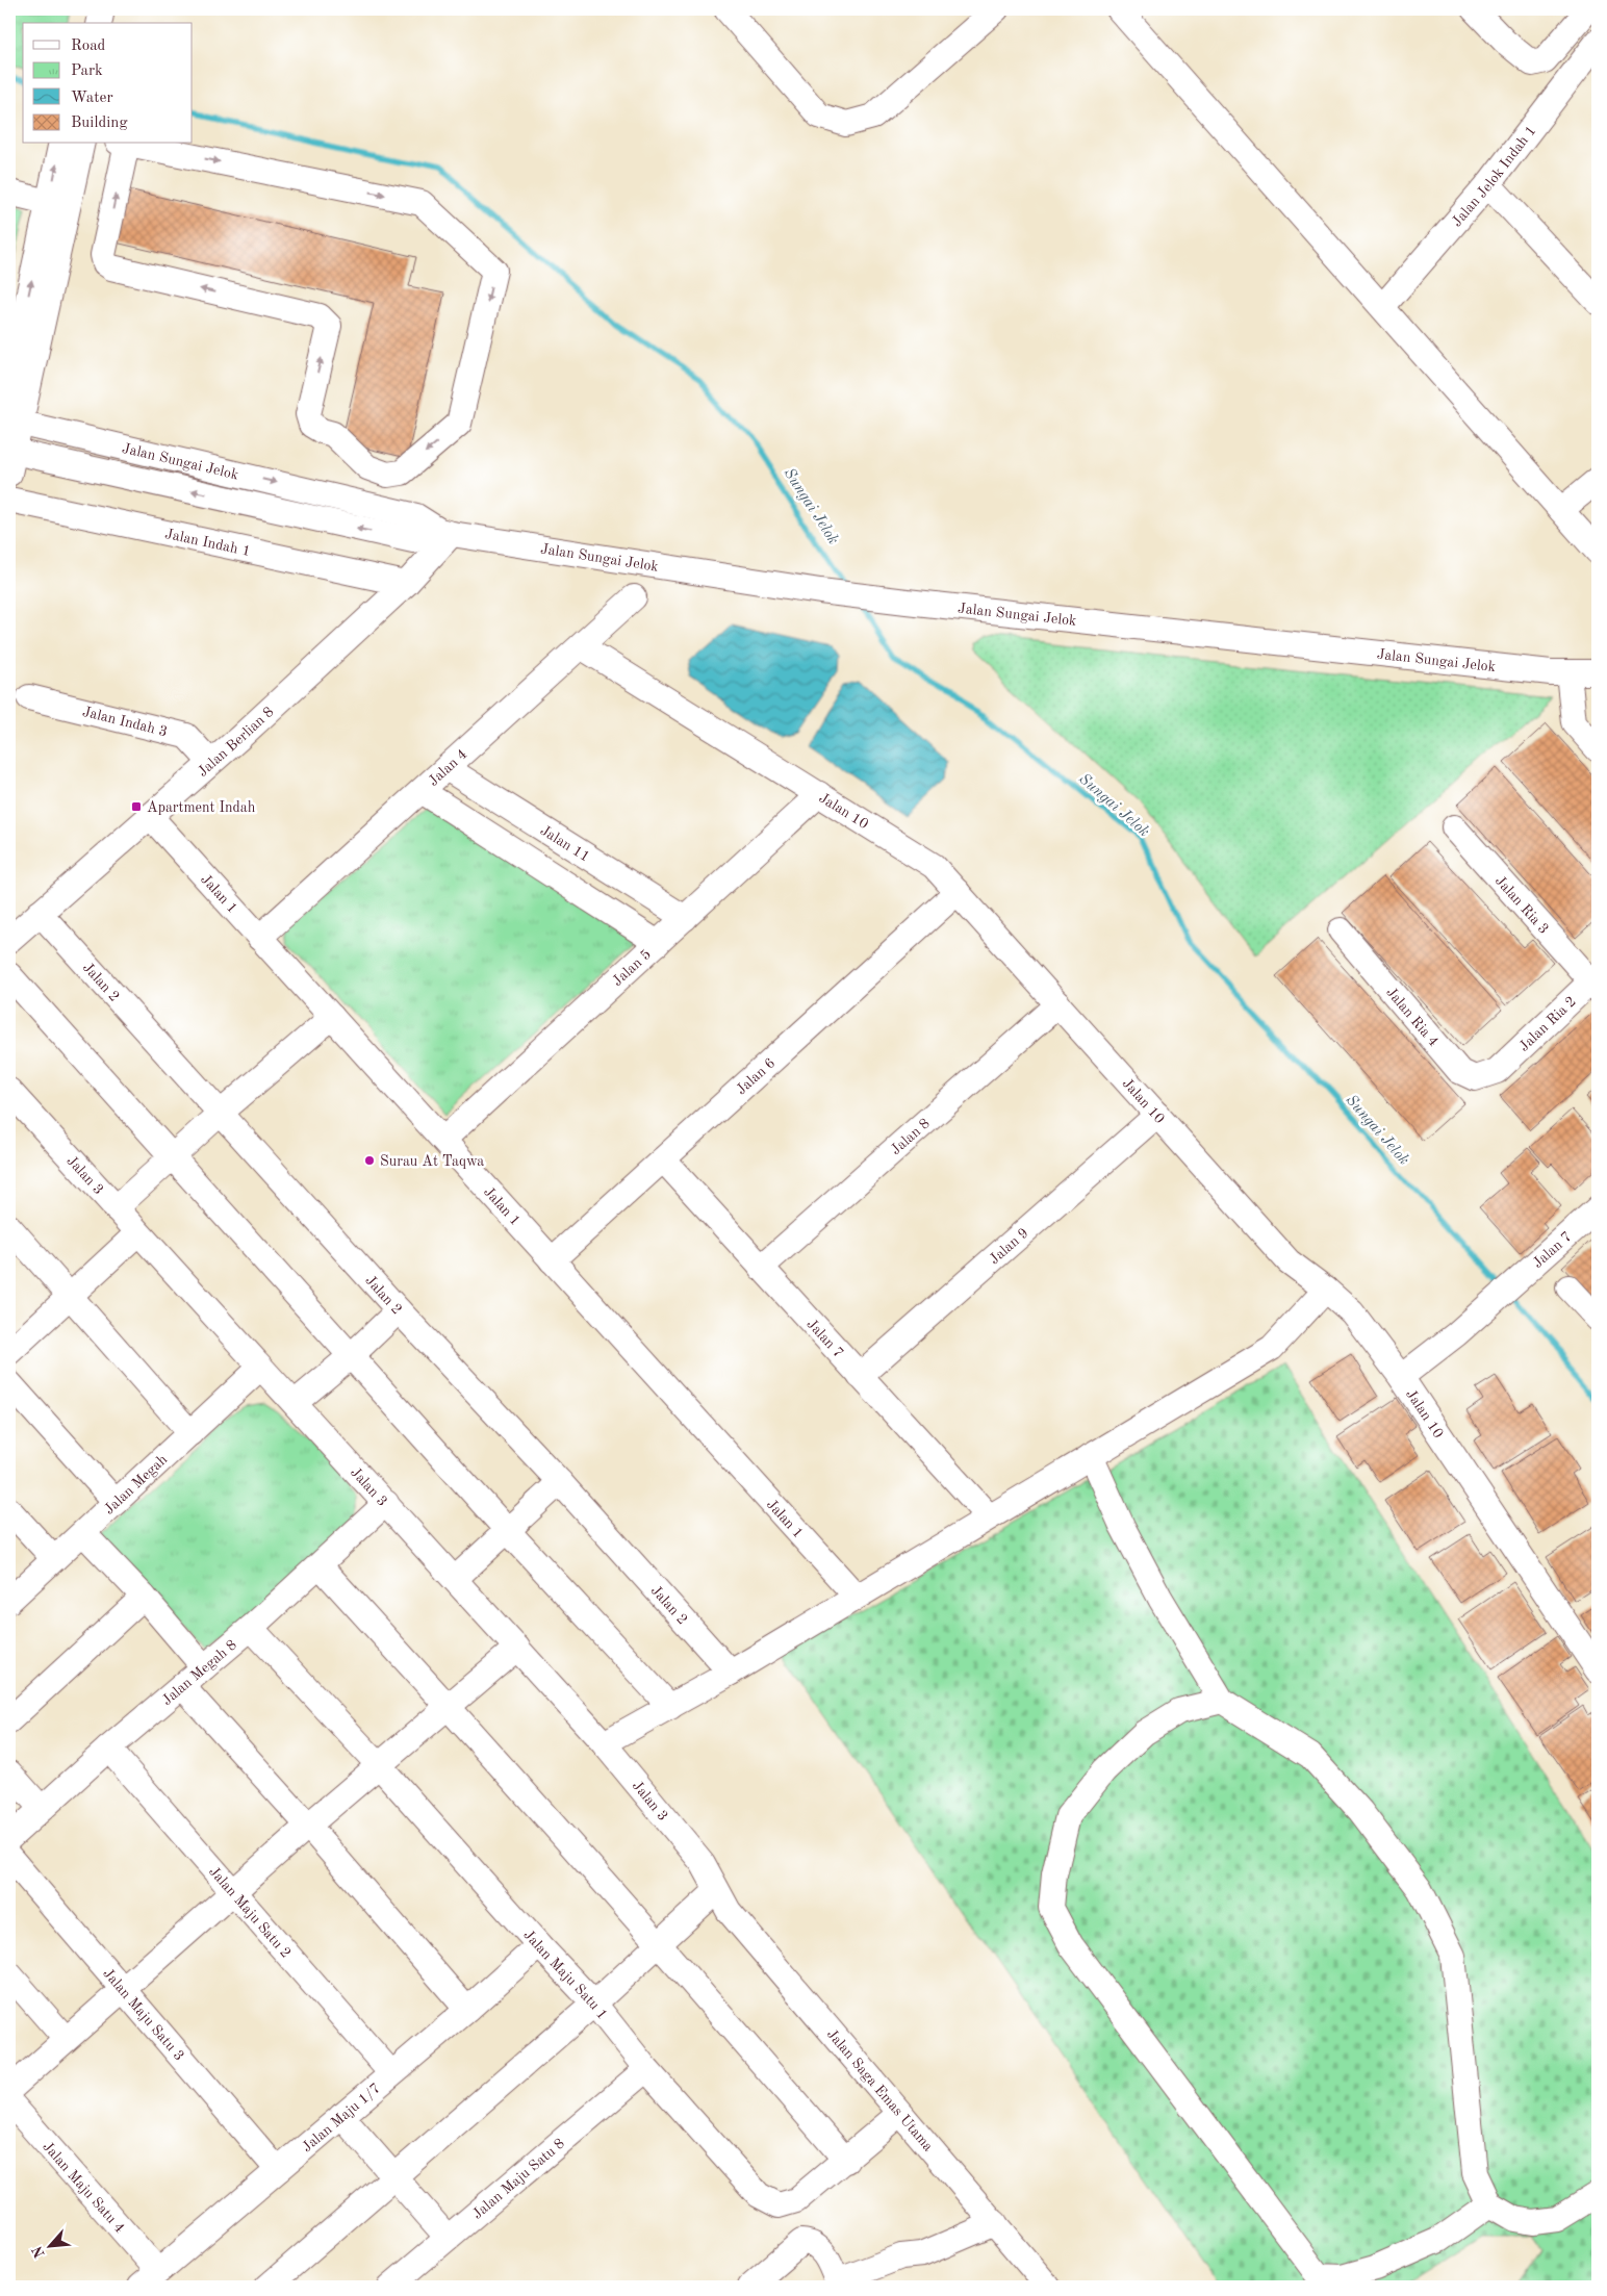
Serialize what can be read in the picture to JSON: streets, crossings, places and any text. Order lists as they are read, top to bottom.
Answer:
{
  "streets": {
    "street": [
      "Jalan Jelok Indah 1",
      "Jalan Sungai Jelok",
      "Jalan Indah 1",
      "Jalan Indah 3",
      "Jalan Berlian 8",
      "Jalan 4",
      "Jalan 10",
      "Jalan 11",
      "Jalan 1",
      "Jalan Ria 3",
      "Jalan 5",
      "Jalan 2",
      "Jalan Ria 4",
      "Jalan Ria 2",
      "Jalan 6",
      "Jalan 8",
      "Jalan 3",
      "Jalan 9",
      "Jalan 7",
      "Jalan Megah",
      "Jalan Megah 8",
      "Jalan Maju Satu 2",
      "Jalan Maju Satu 1",
      "Jalan Maju Satu 3",
      "Jalan Saga Emas Utama",
      "Jalan Maju 1/7",
      "Jalan Maju Satu 8",
      "Jalan Maju Satu 4"
    ]
  },
  "crossings": [
    ["Jalan Sungai Jelok", "Jalan Berlian 8"],
    ["Jalan Indah 1", "Jalan Berlian 8"],
    ["Jalan Indah 3", "Jalan Berlian 8"],
    ["Jalan Berlian 8", "Jalan 1"],
    ["Jalan Berlian 8", "Jalan 2"],
    ["Jalan 4", "Jalan 10"],
    ["Jalan 4", "Jalan 11"],
    ["Jalan 4", "Jalan 1"],
    ["Jalan 10", "Jalan 5"],
    ["Jalan 10", "Jalan 6"],
    ["Jalan 10", "Jalan 8"],
    ["Jalan 10", "Jalan 9"],
    ["Jalan 10", "Jalan 7"],
    ["Jalan 11", "Jalan 5"],
    ["Jalan 1", "Jalan 5"],
    ["Jalan 1", "Jalan 6"],
    ["Jalan Ria 3", "Jalan Ria 2"],
    ["Jalan Ria 4", "Jalan Ria 2"],
    ["Jalan 6", "Jalan 7"],
    ["Jalan 8", "Jalan 7"],
    ["Jalan 3", "Jalan Megah"],
    ["Jalan 3", "Jalan Megah 8"],
    ["Jalan 3", "Jalan Saga Emas Utama"],
    ["Jalan 9", "Jalan 7"],
    ["Jalan Megah 8", "Jalan Maju Satu 2"],
    ["Jalan Megah 8", "Jalan Maju Satu 1"],
    ["Jalan Maju Satu 2", "Jalan Maju 1/7"],
    ["Jalan Maju Satu 1", "Jalan Saga Emas Utama"],
    ["Jalan Maju Satu 1", "Jalan Maju 1/7"],
    ["Jalan Maju Satu 1", "Jalan Maju Satu 8"],
    ["Jalan Maju Satu 3", "Jalan Maju 1/7"],
    ["Jalan Maju 1/7", "Jalan Maju Satu 4"]
  ],
  "water": ["Sungai Jelok"],
  "places": {
    "transit": ["Apartment Indah"],
    "other": ["Surau At Taqwa"]
  },
  "legend": [
    "Road",
    "Park",
    "Water",
    "Building"
  ],
  "north": "bottom left"
}
